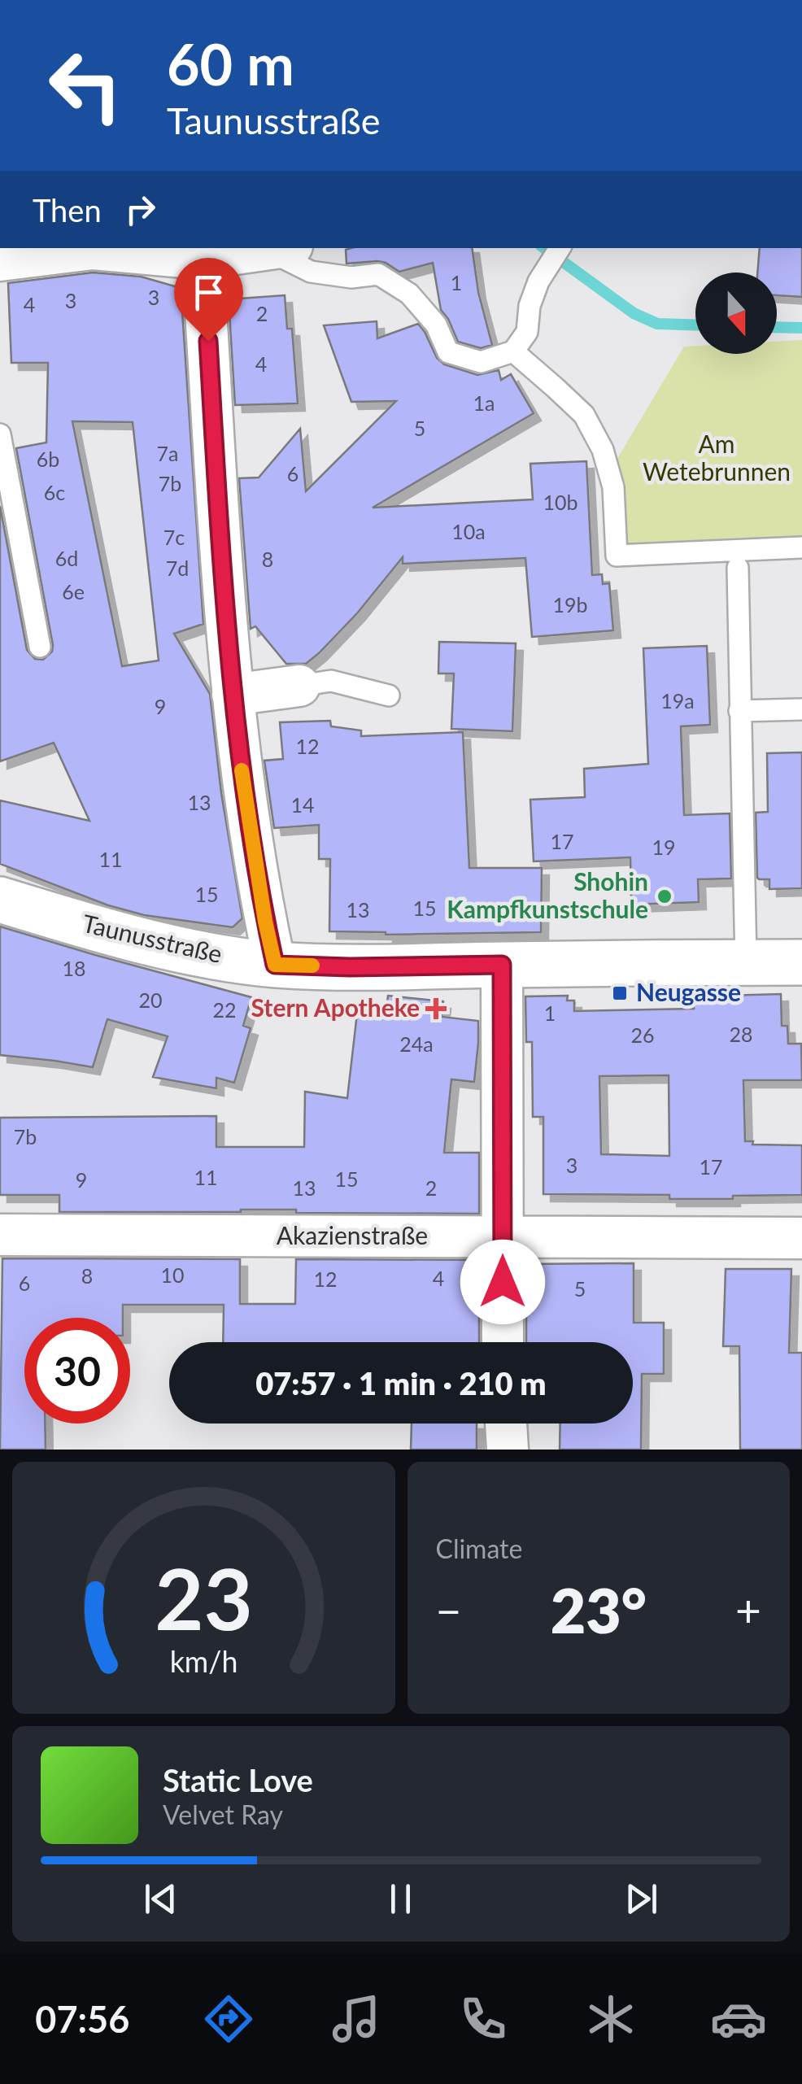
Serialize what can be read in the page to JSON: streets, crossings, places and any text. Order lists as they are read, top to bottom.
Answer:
{
  "streets": {
    "street": ["Taunusstraße", "Akazienstraße"]
  },
  "parks": ["Am Wetebrunnen"],
  "places": {
    "other": ["Shohin Kampfkunstschule"],
    "transit": ["Neugasse"],
    "health": ["Stern Apotheke"]
  },
  "house_numbers": [
    "1",
    "3",
    "3",
    "4",
    "2",
    "4",
    "1a",
    "5",
    "7a",
    "6b",
    "6",
    "7b",
    "6c",
    "10b",
    "10a",
    "7c",
    "6d",
    "8",
    "7d",
    "6e",
    "19b",
    "19a",
    "9",
    "12",
    "13",
    "14",
    "17",
    "19",
    "11",
    "15",
    "15",
    "13",
    "18",
    "20",
    "22",
    "1",
    "28",
    "26",
    "24a",
    "7b",
    "3",
    "17",
    "11",
    "15",
    "9",
    "13",
    "2",
    "10",
    "8",
    "4",
    "12",
    "6",
    "5"
  ],
  "north": "bottom",
  "page": {
    "turn": ["60 m", "Taunusstraße"],
    "then": "Then",
    "limit": "30",
    "trip": "07:57 · 1 min · 210 m",
    "tile": "Climate",
    "heat": ["−", "23°", "+"],
    "song": ["Static Love", "Velvet Ray"],
    "tabs": "07:56",
    "gauge": ["23", "km/h"]
  }
}
